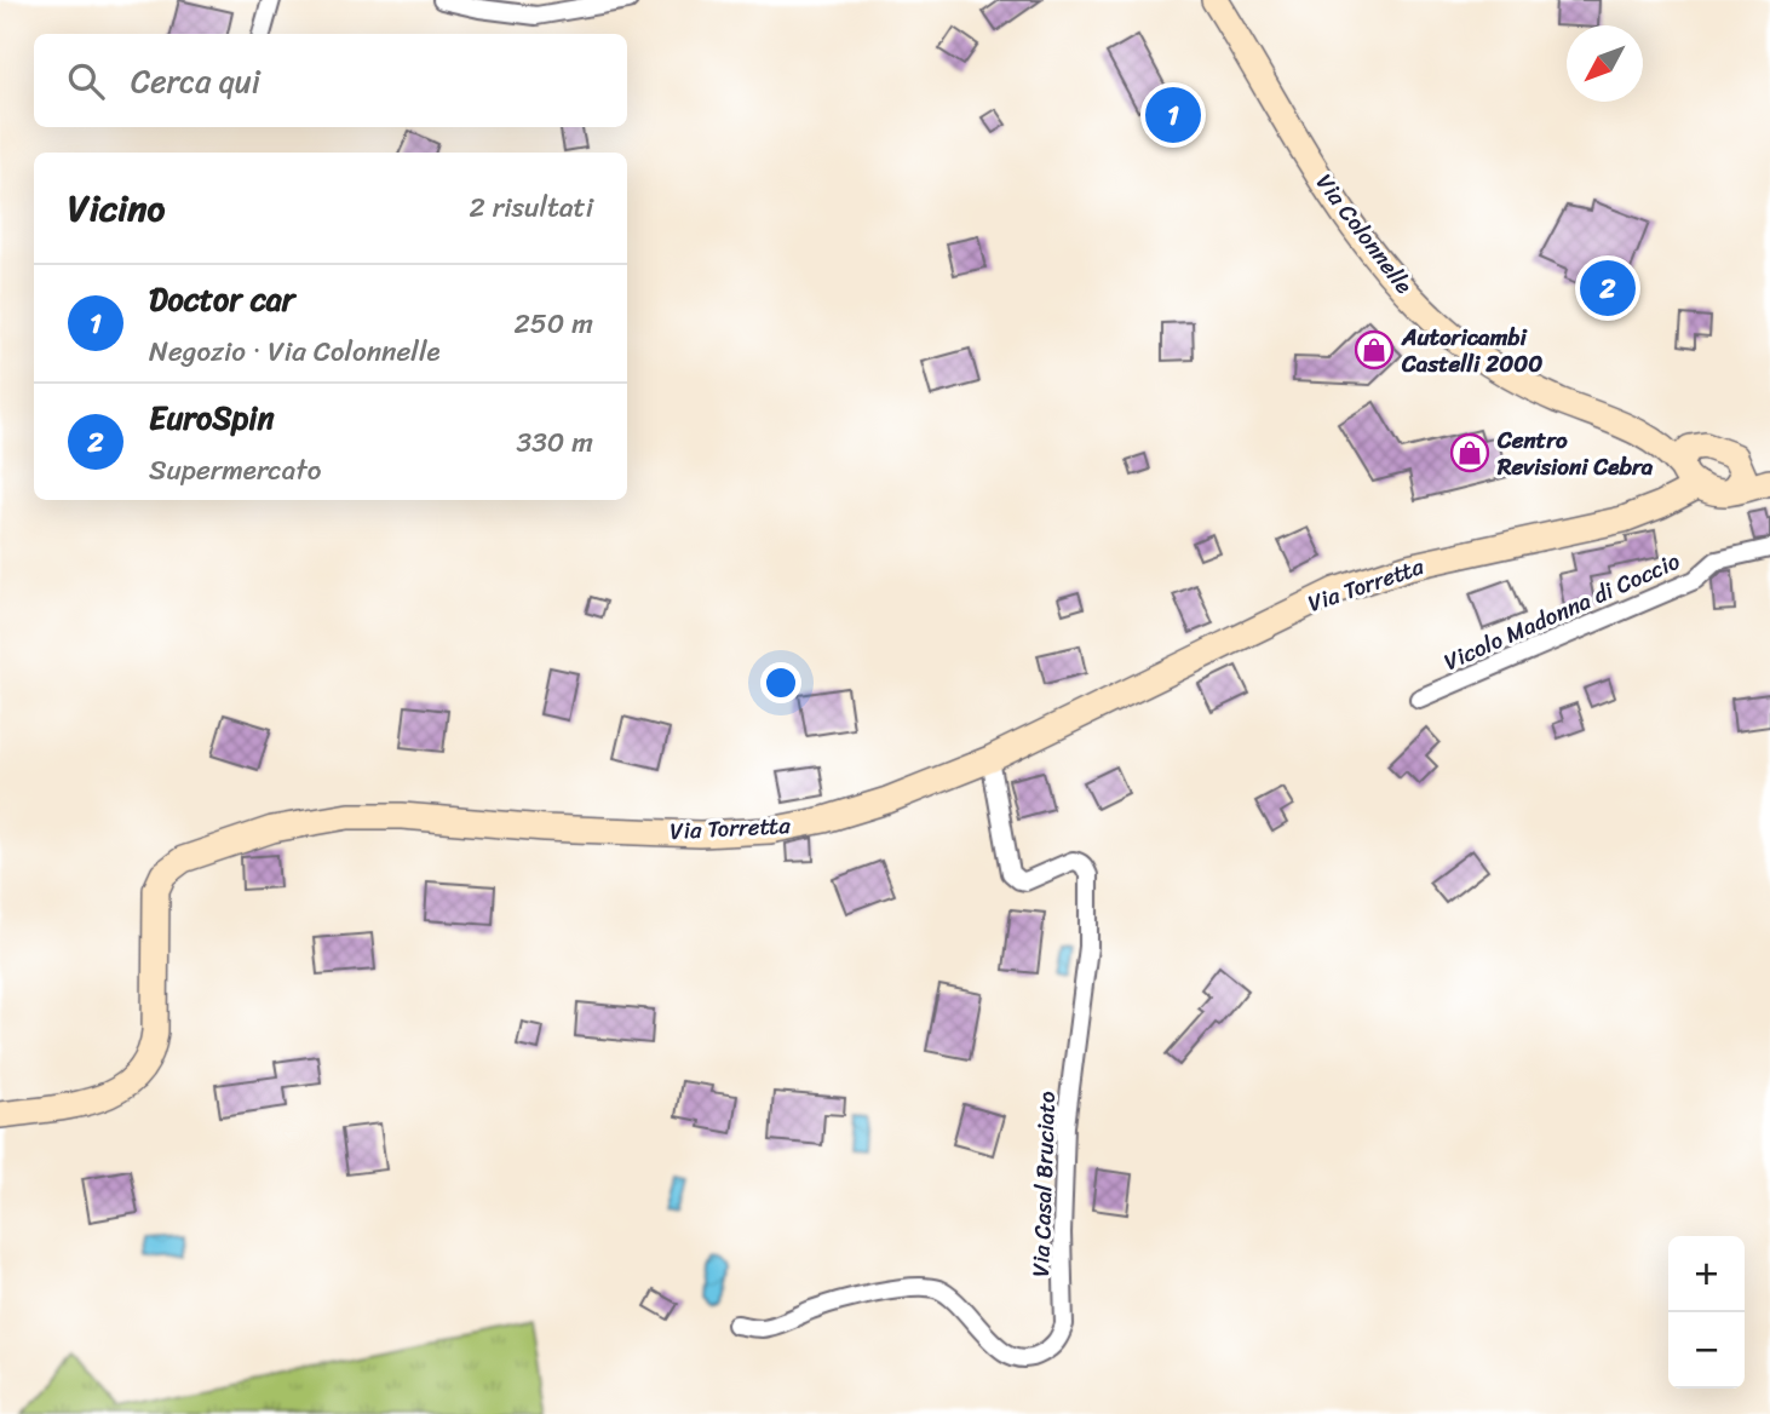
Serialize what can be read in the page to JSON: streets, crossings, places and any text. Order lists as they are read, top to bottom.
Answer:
{
  "streets": {
    "street": [
      "Via Colonnelle",
      "Via Torretta",
      "Vicolo Madonna di Coccio",
      "Via Casal Bruciato"
    ]
  },
  "crossings": [
    ["Via Colonnelle", "Via Torretta"],
    ["Via Torretta", "Via Casal Bruciato"]
  ],
  "places": {
    "shop": ["Autoricambi Castelli 2000", "Centro Revisioni Cebra"]
  },
  "north": "bottom left",
  "page": {
    "search": "Cerca qui",
    "pins": ["1", "2"],
    "heading": ["Vicino", "2 risultati"],
    "list": [
      {
        "mark": "1",
        "name": "Doctor car",
        "note": "Negozio · Via Colonnelle",
        "value": "250 m"
      },
      {
        "mark": "2",
        "name": "EuroSpin",
        "note": "Supermercato",
        "value": "330 m"
      }
    ],
    "map_buttons": ["+", "−"]
  }
}
